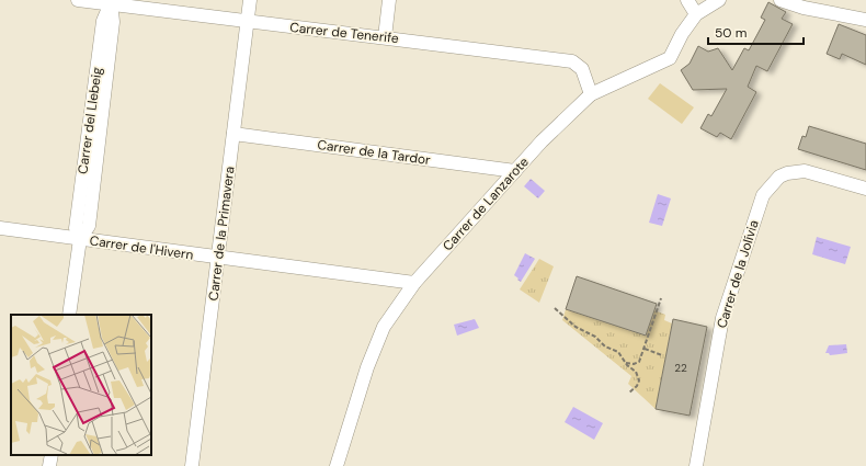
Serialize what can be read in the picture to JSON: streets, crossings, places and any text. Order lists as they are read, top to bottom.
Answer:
{
  "streets": {
    "street": [
      "Carrer de Tenerife",
      "Carrer del Llebeig",
      "Carrer de la Tardor",
      "Carrer de Lanzarote",
      "Carrer de la Primavera",
      "Carrer de l'Hivern",
      "Carrer de la Jolívia"
    ]
  },
  "crossings": [
    ["Carrer de Tenerife", "Carrer del Llebeig"],
    ["Carrer de Tenerife", "Carrer de Lanzarote"],
    ["Carrer de Tenerife", "Carrer de la Primavera"],
    ["Carrer del Llebeig", "Carrer de l'Hivern"],
    ["Carrer de la Tardor", "Carrer de Lanzarote"],
    ["Carrer de la Tardor", "Carrer de la Primavera"],
    ["Carrer de Lanzarote", "Carrer de l'Hivern"],
    ["Carrer de la Primavera", "Carrer de l'Hivern"]
  ],
  "house_numbers": ["22"],
  "scale_bar": "50 m"
}
